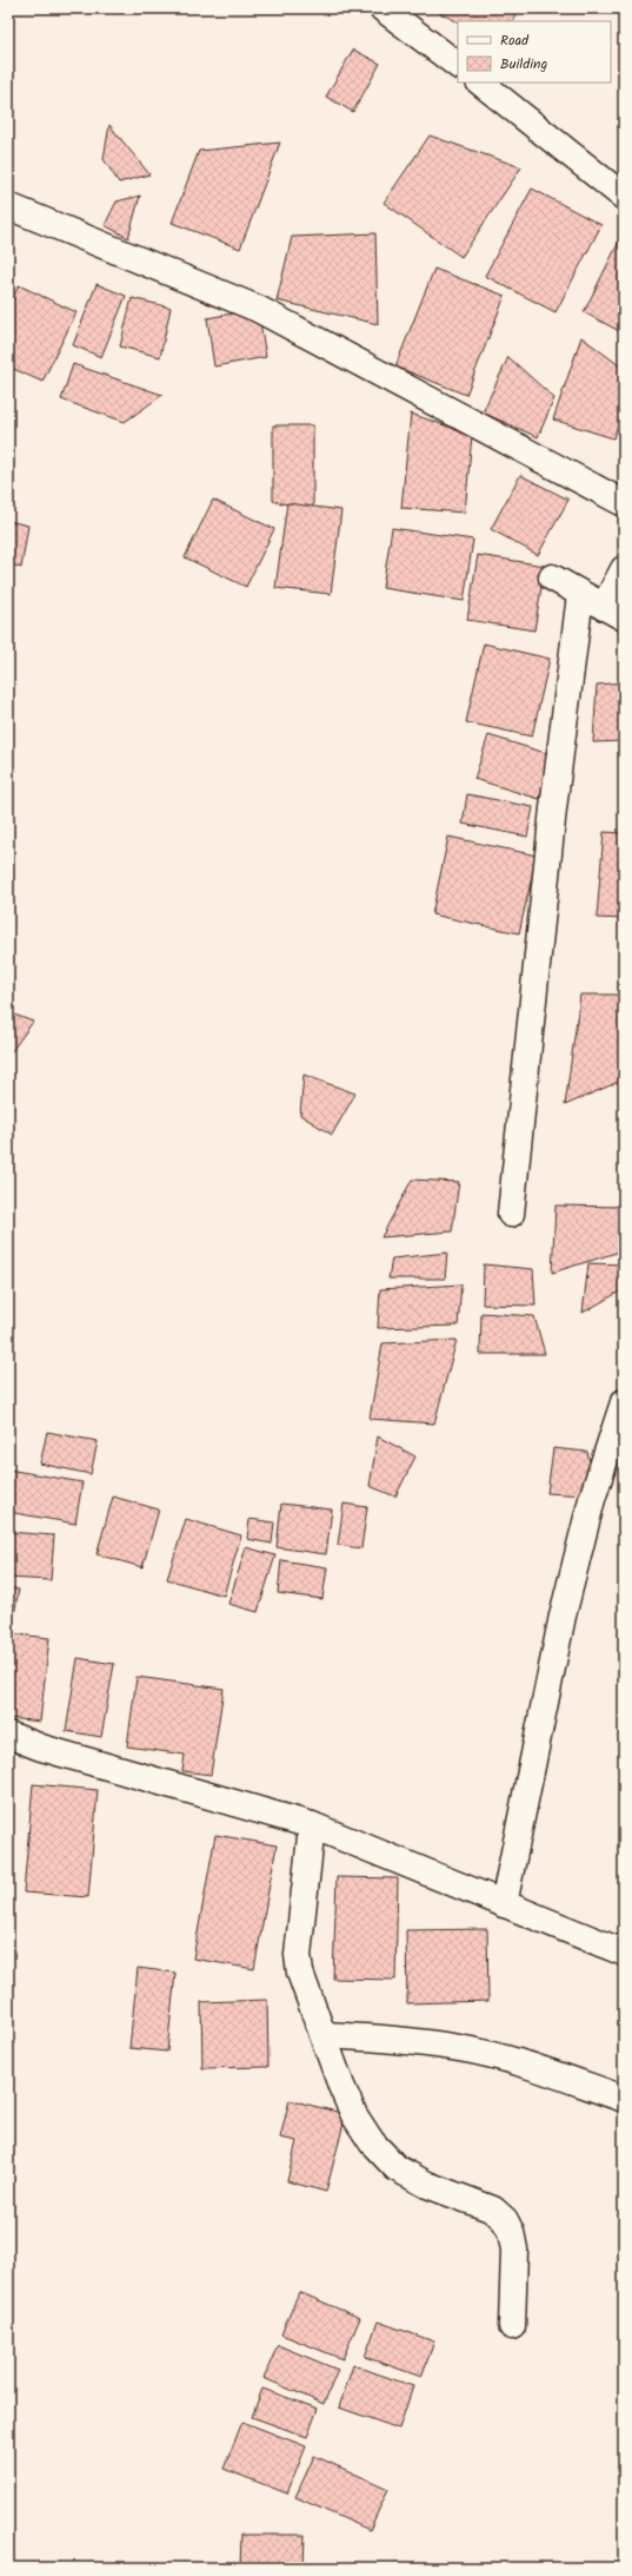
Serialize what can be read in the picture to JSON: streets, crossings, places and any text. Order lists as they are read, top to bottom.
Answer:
{
  "legend": ["Road", "Building"]
}
